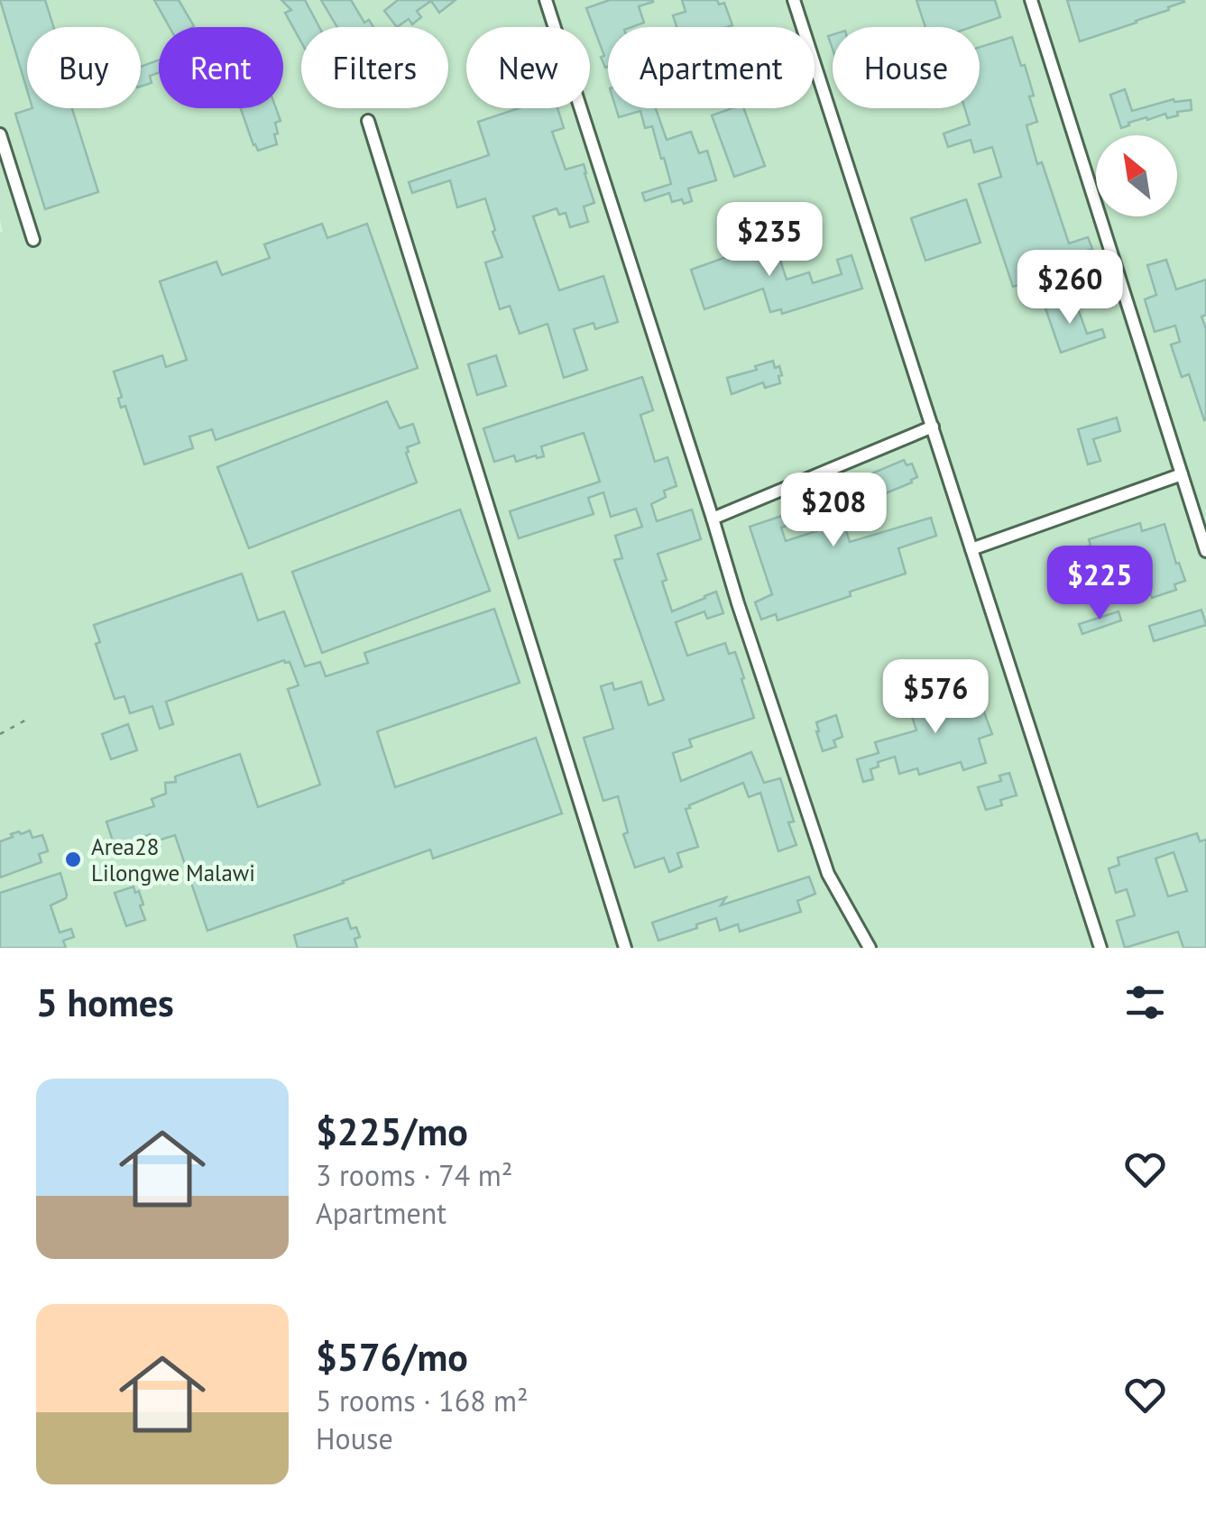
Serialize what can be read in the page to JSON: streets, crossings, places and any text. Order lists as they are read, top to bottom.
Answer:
{
  "places": ["Area28 Lilongwe Malawi"],
  "north": "top left",
  "page": {
    "chip": [
      "Buy",
      "Rent",
      "Filters",
      "New",
      "Apartment",
      "House"
    ],
    "price": [
      "$235",
      "$260",
      "$208",
      "$225",
      "$576"
    ],
    "heading": "5 homes",
    "list": [
      {
        "name": "$225/mo",
        "note": "3 rooms · 74 m² · Apartment"
      },
      {
        "name": "$576/mo",
        "note": "5 rooms · 168 m² · House"
      }
    ]
  }
}
